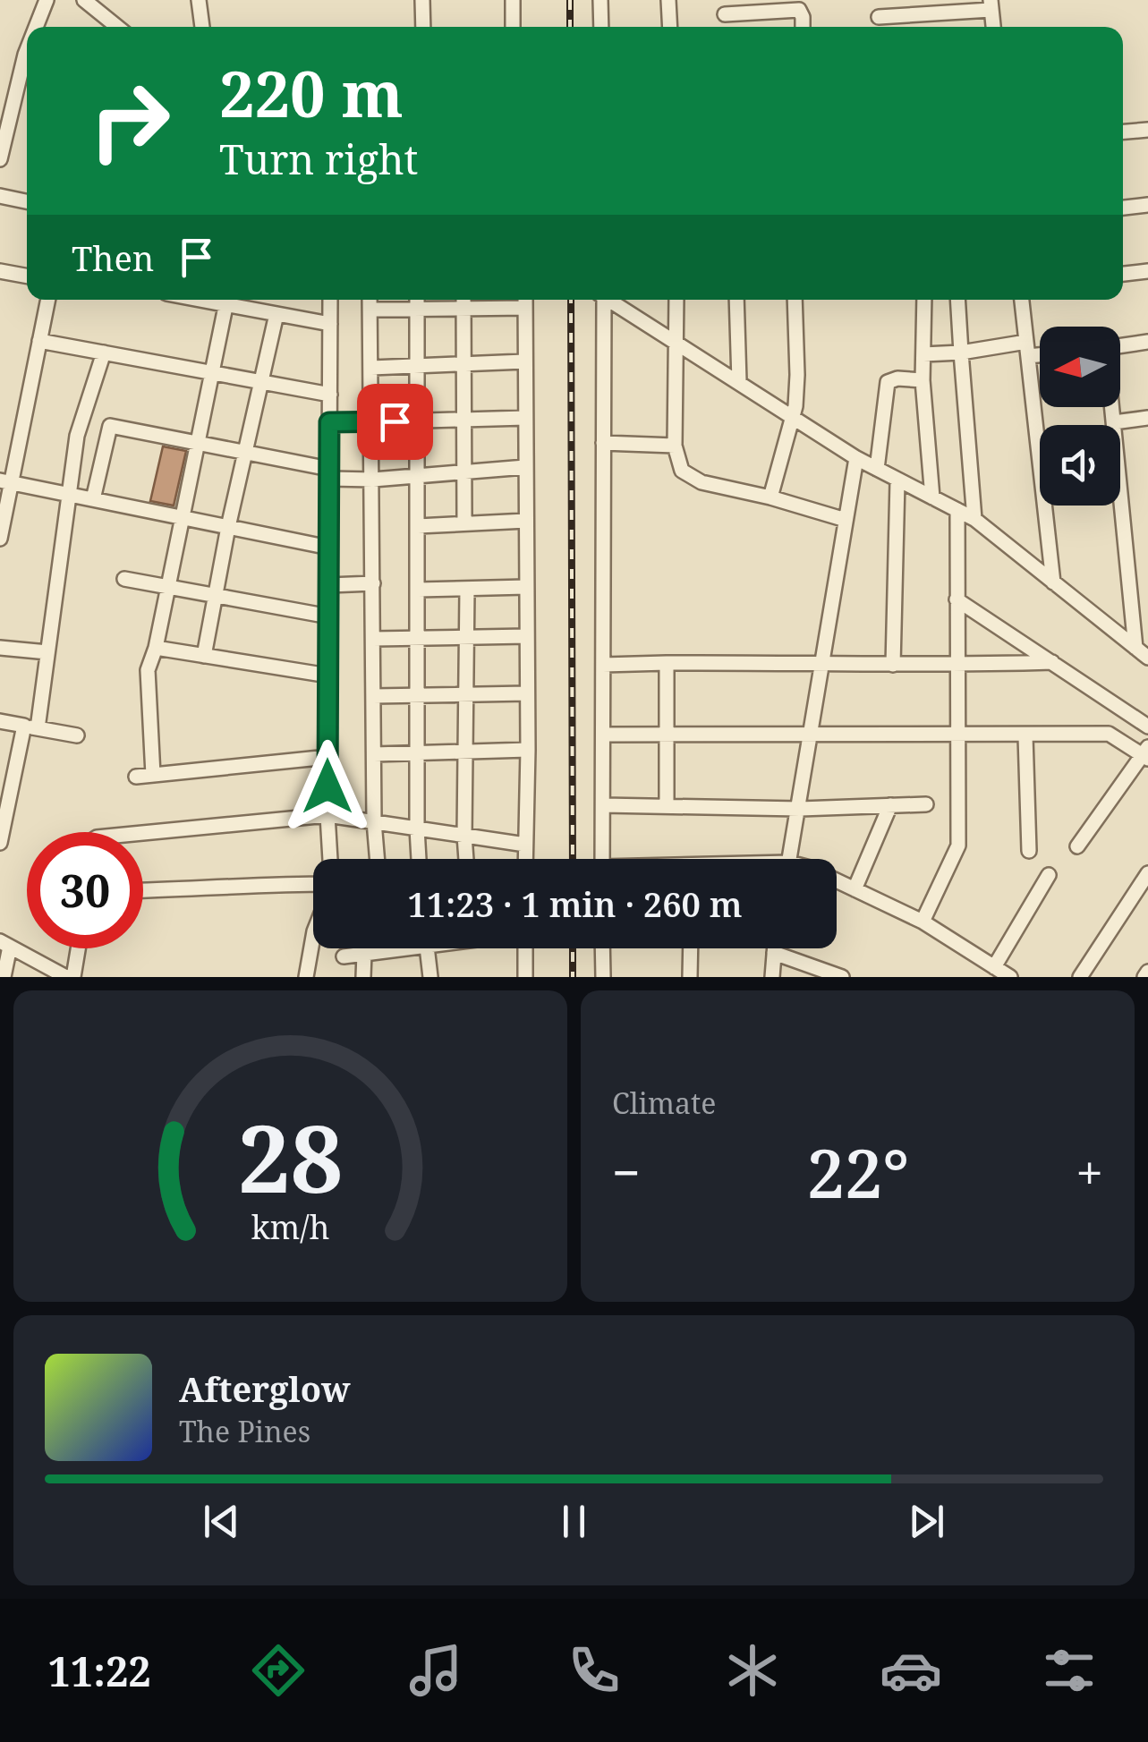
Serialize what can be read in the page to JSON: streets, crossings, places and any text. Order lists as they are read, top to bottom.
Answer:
{
  "north": "left",
  "page": {
    "turn": ["220 m", "Turn right"],
    "then": "Then",
    "limit": "30",
    "trip": "11:23 · 1 min · 260 m",
    "tile": "Climate",
    "heat": ["−", "22°", "+"],
    "song": ["Afterglow", "The Pines"],
    "tabs": "11:22",
    "gauge": ["28", "km/h"]
  }
}
